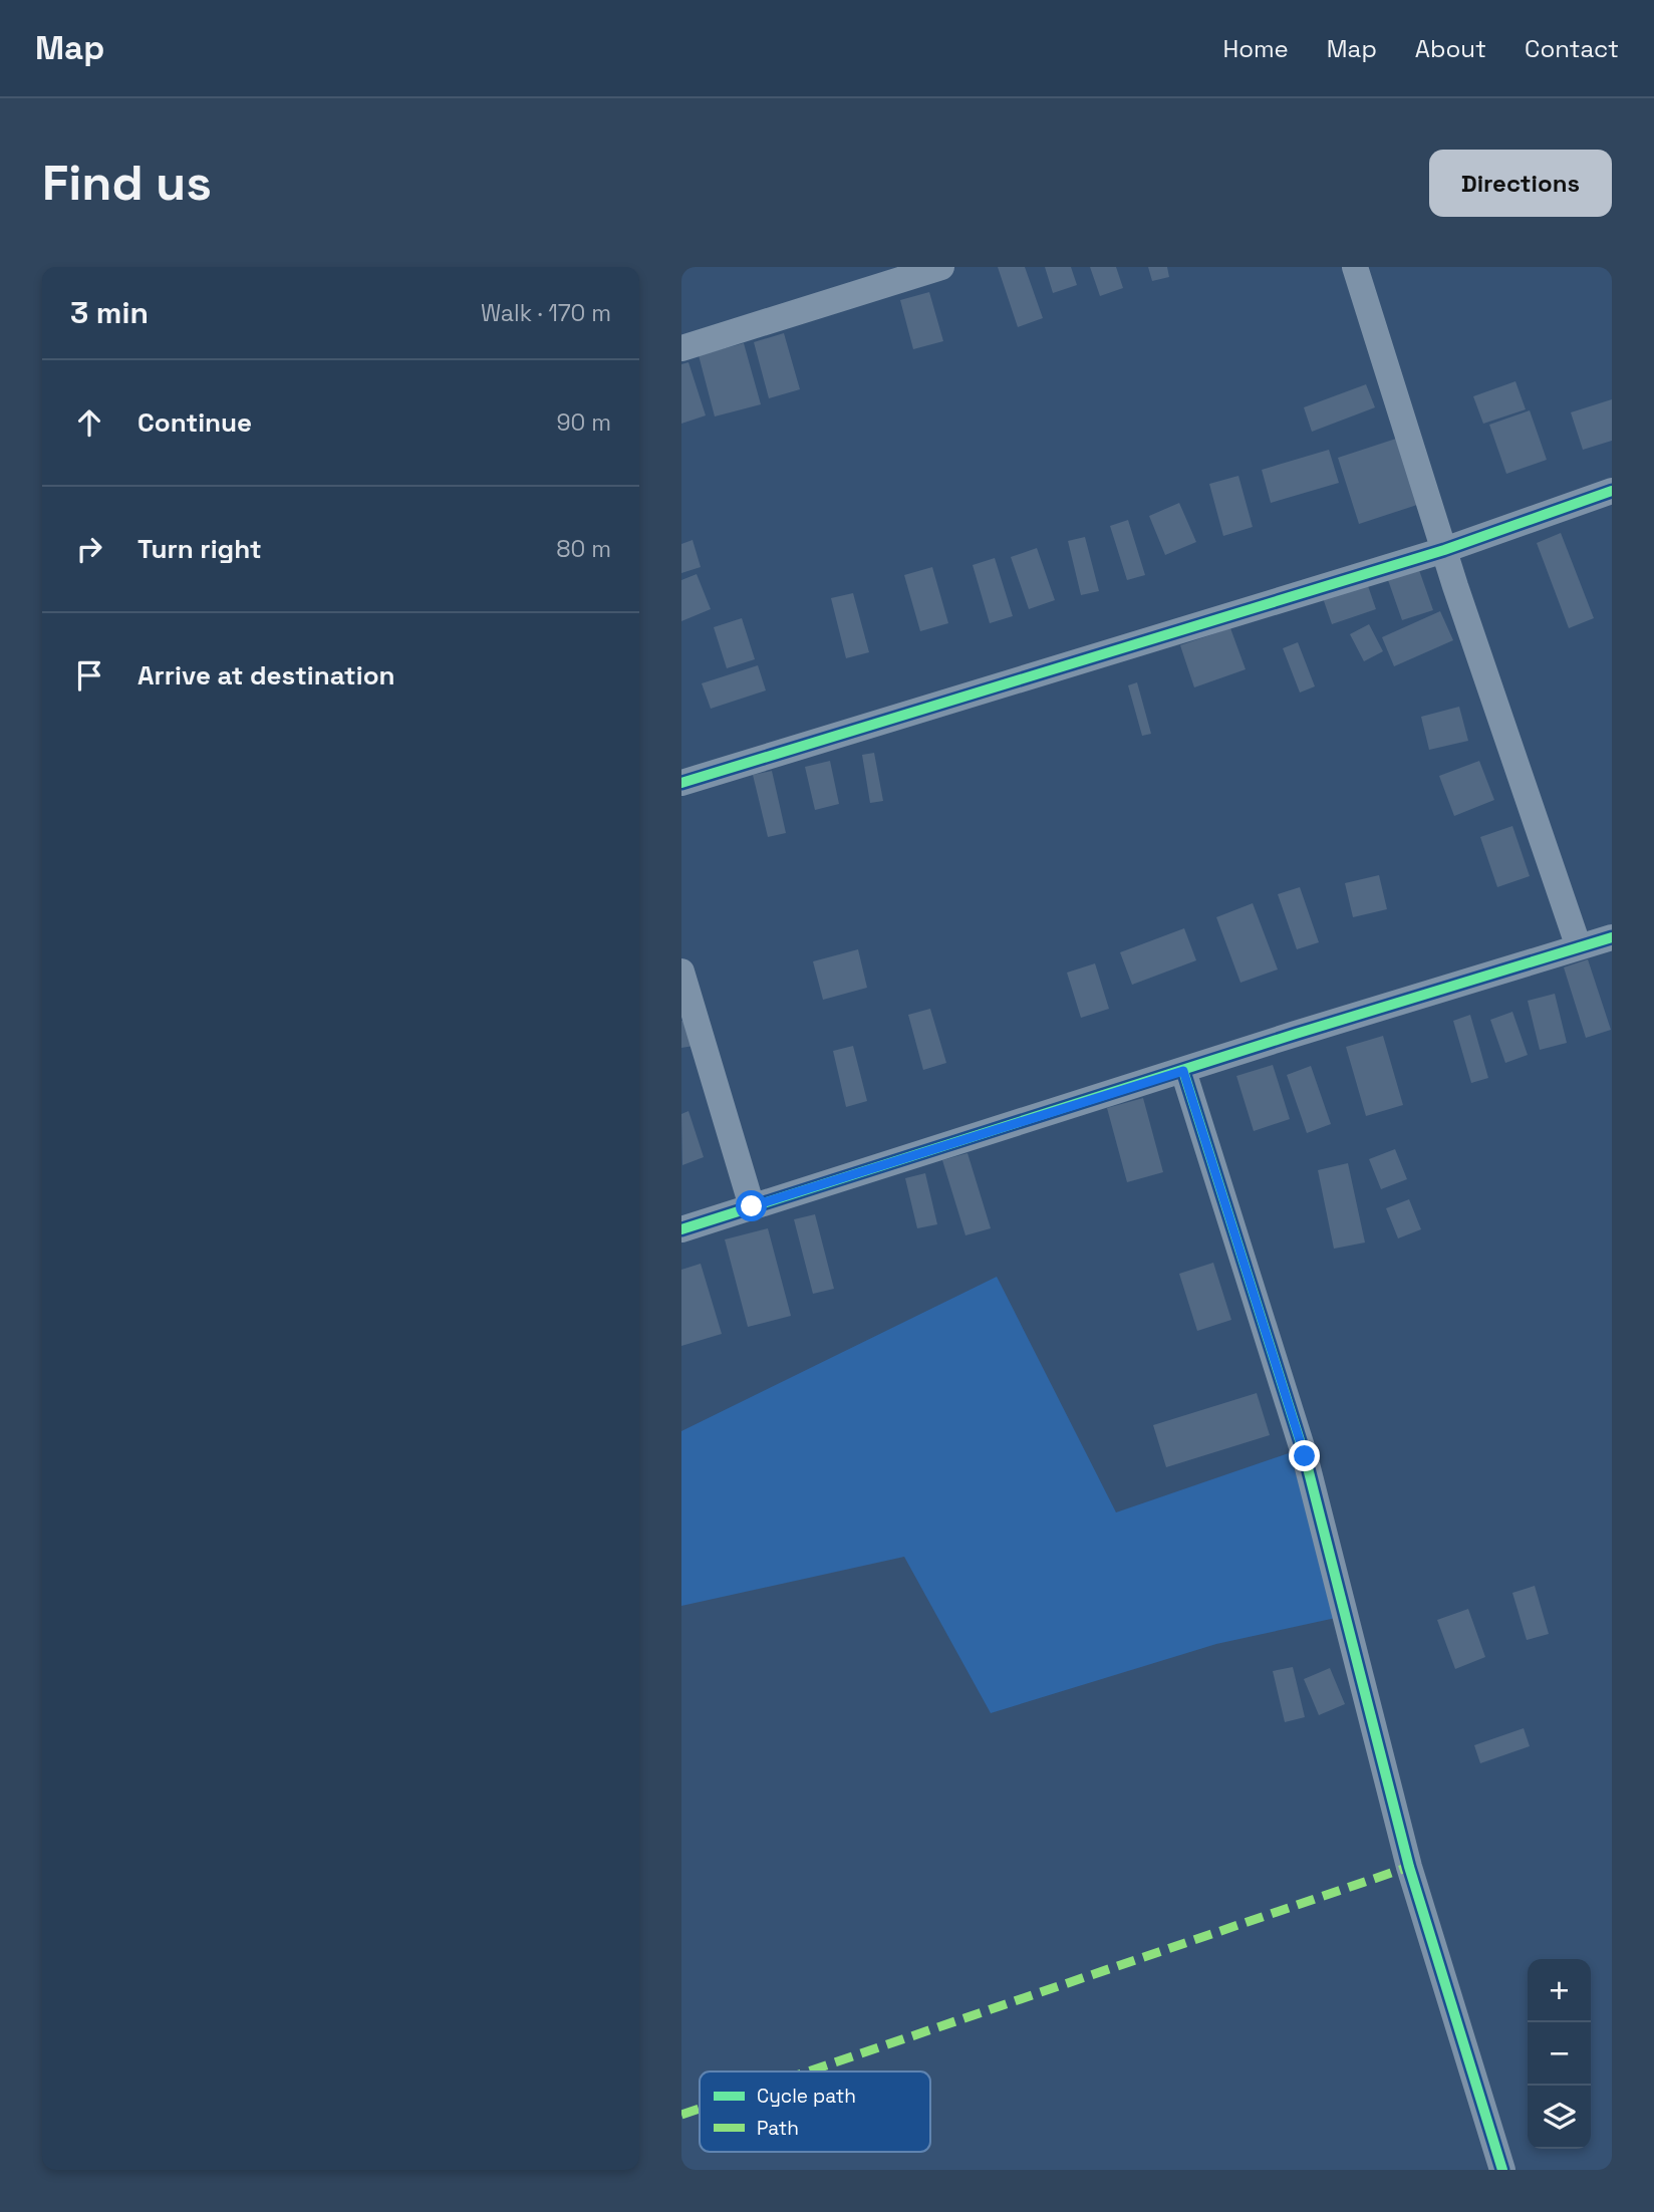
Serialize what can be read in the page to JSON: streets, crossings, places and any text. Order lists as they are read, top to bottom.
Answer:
{
  "legend": ["Cycle path", "Path"],
  "page": {
    "header": "Map",
    "nav": [
      "Home",
      "Map",
      "About",
      "Contact"
    ],
    "buttons": "Directions",
    "title": "Find us",
    "heading": ["3 min", "Walk · 170 m"],
    "list": [
      ["Continue", "90 m"],
      ["Turn right", "80 m"],
      "Arrive at destination"
    ],
    "map_buttons": ["+", "−"]
  }
}
